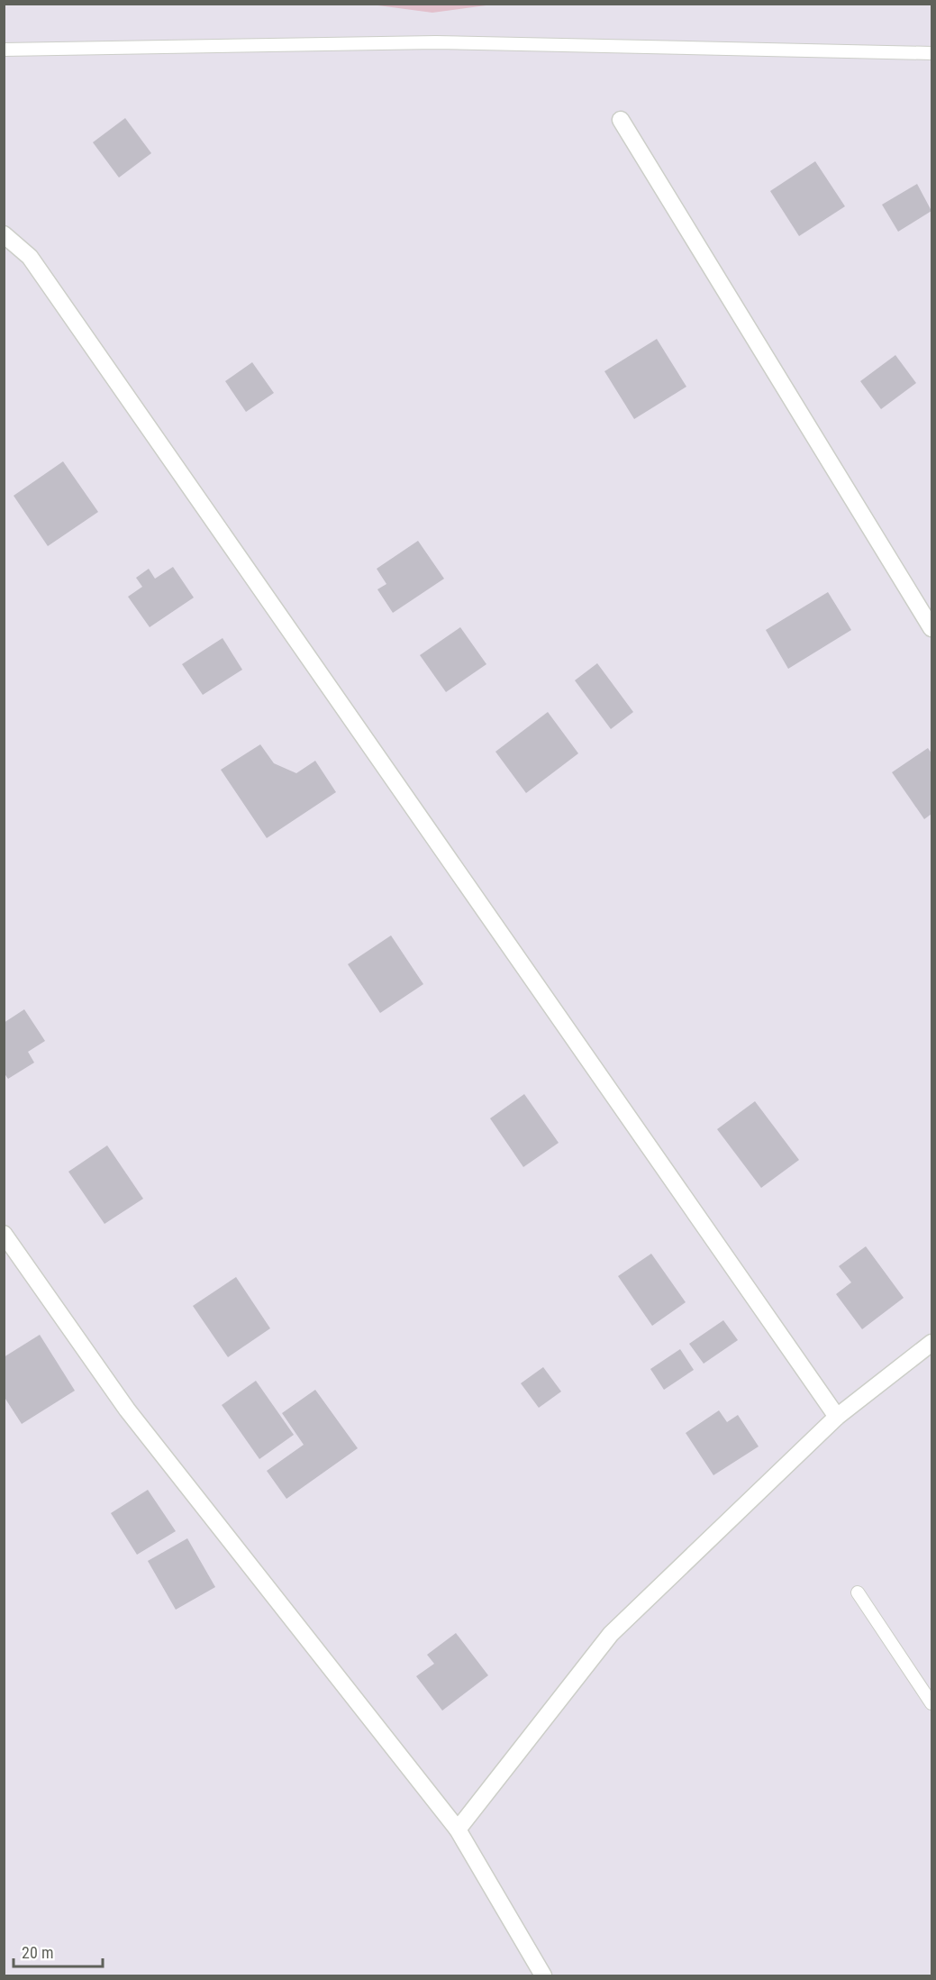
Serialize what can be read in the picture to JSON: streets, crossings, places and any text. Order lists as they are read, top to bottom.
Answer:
{
  "scale_bar": "20 m"
}
